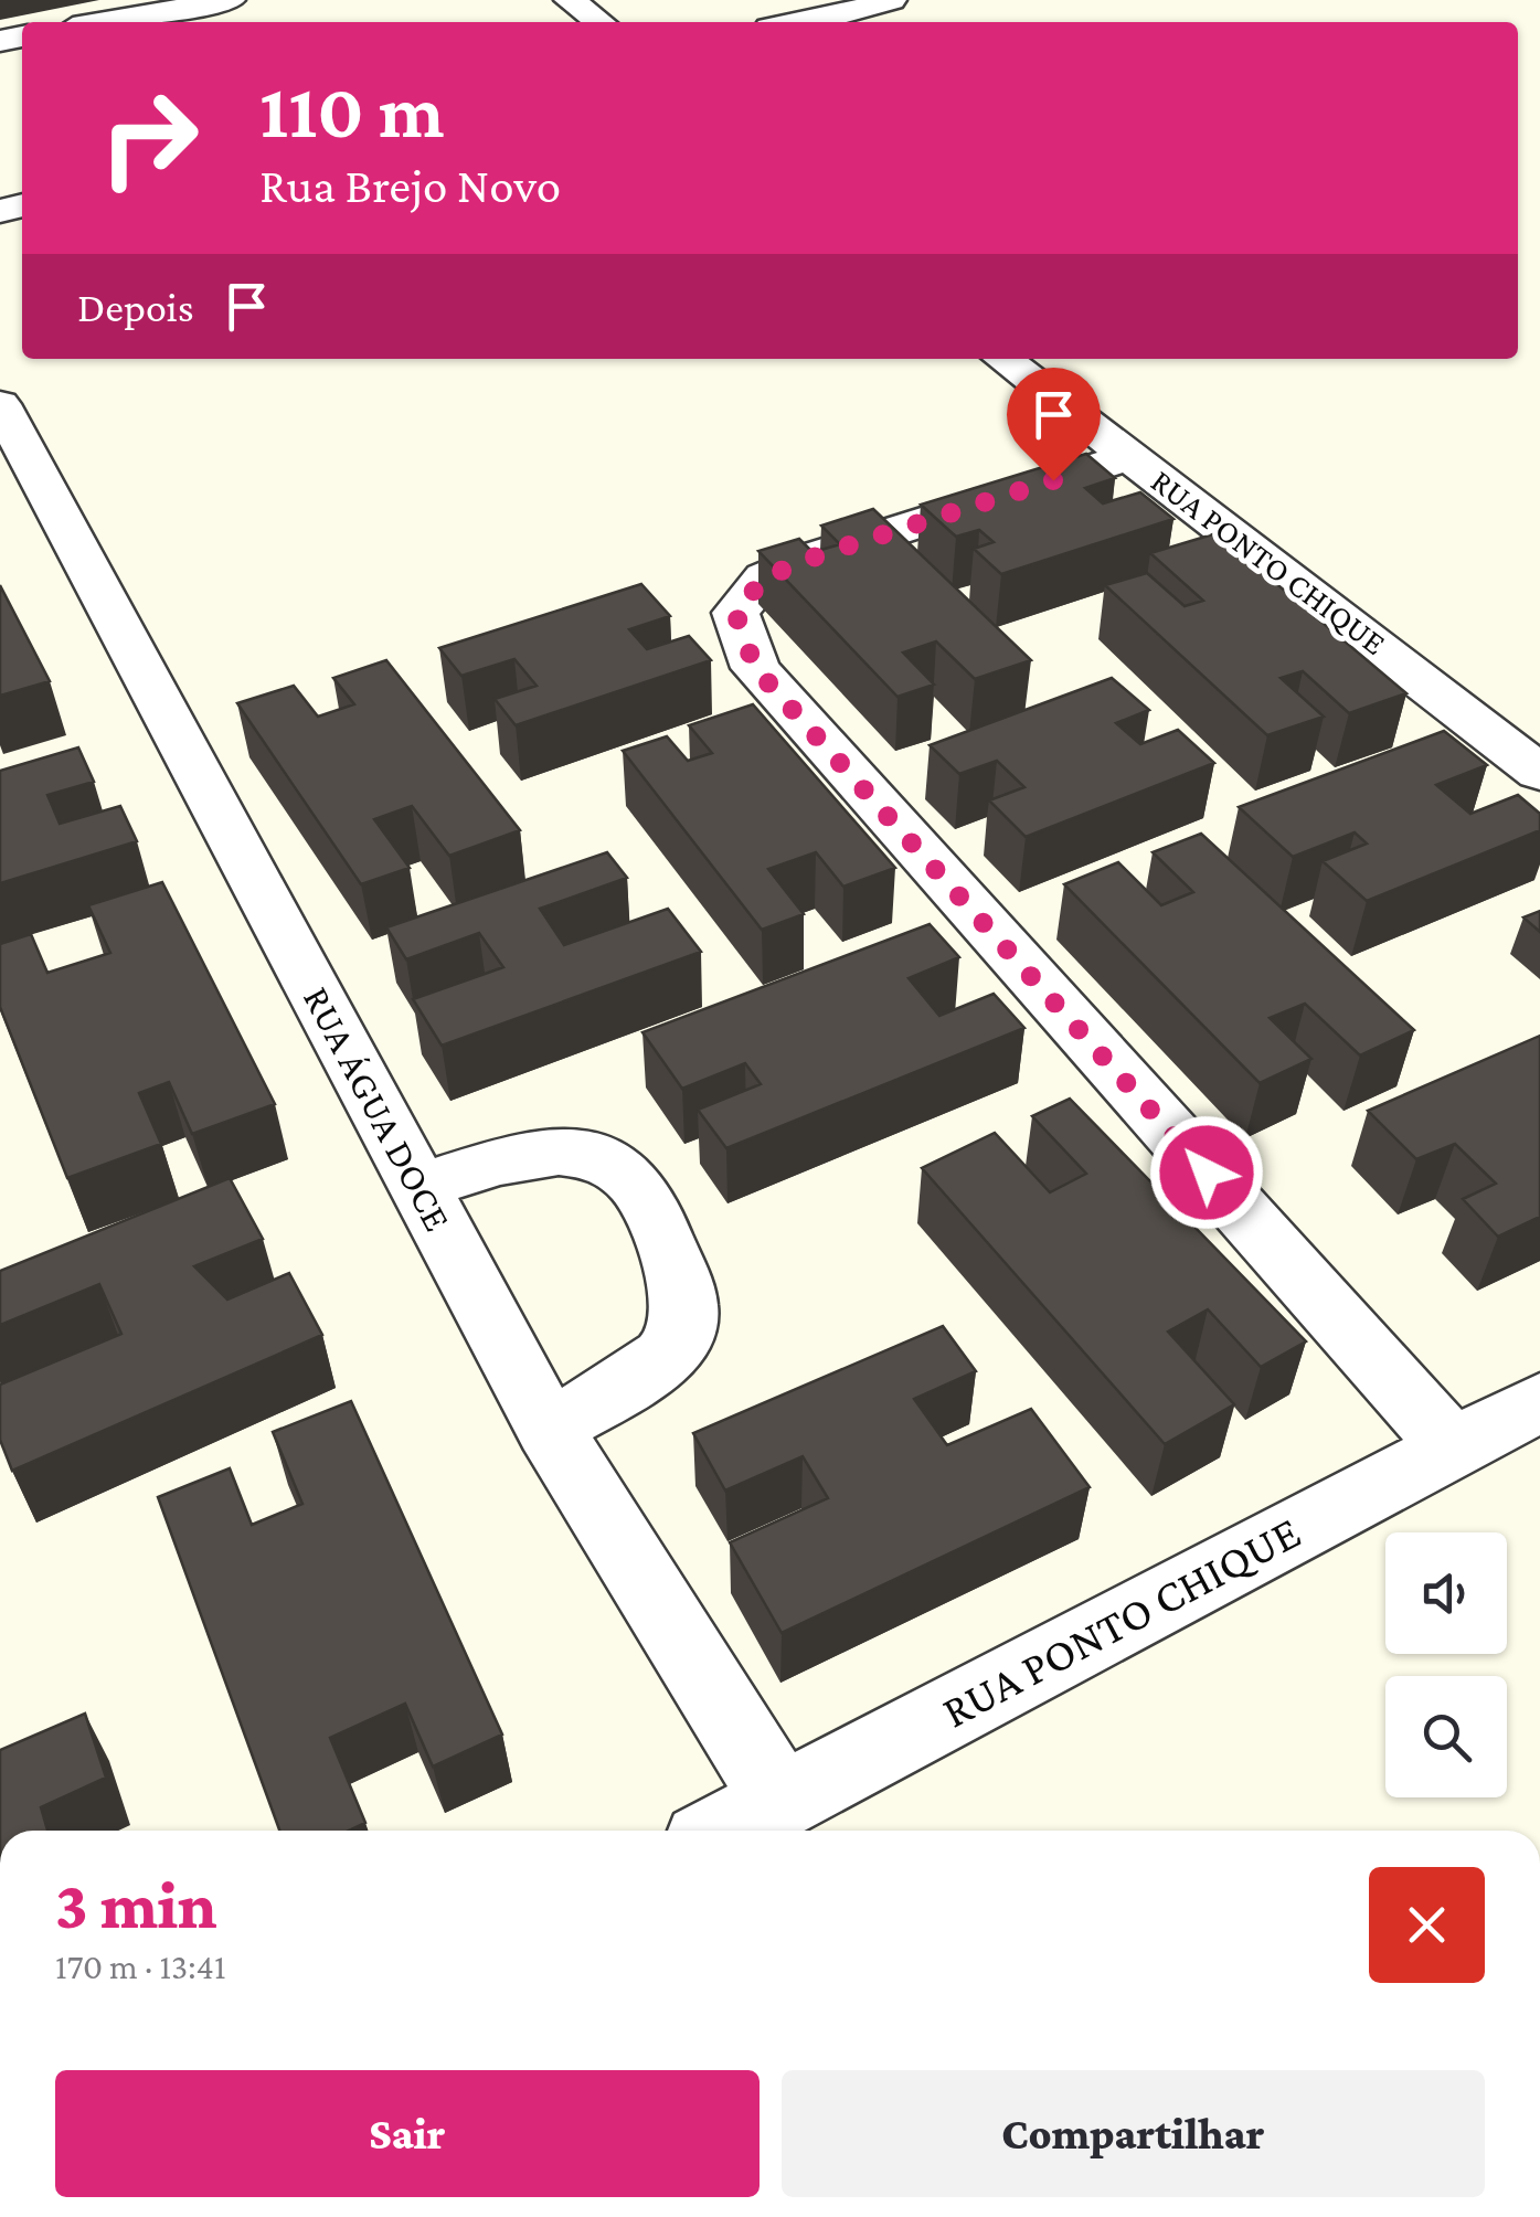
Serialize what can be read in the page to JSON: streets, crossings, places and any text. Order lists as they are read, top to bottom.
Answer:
{
  "streets": {
    "street": ["RUA PONTO CHIQUE", "RUA ÁGUA DOCE"]
  },
  "crossings": [
    ["RUA PONTO CHIQUE", "RUA ÁGUA DOCE"]
  ],
  "page": {
    "turn": ["110 m", "Rua Brejo Novo"],
    "then": "Depois",
    "heading": ["3 min", "170 m · 13:41"],
    "buttons": ["Sair", "Compartilhar"]
  }
}
